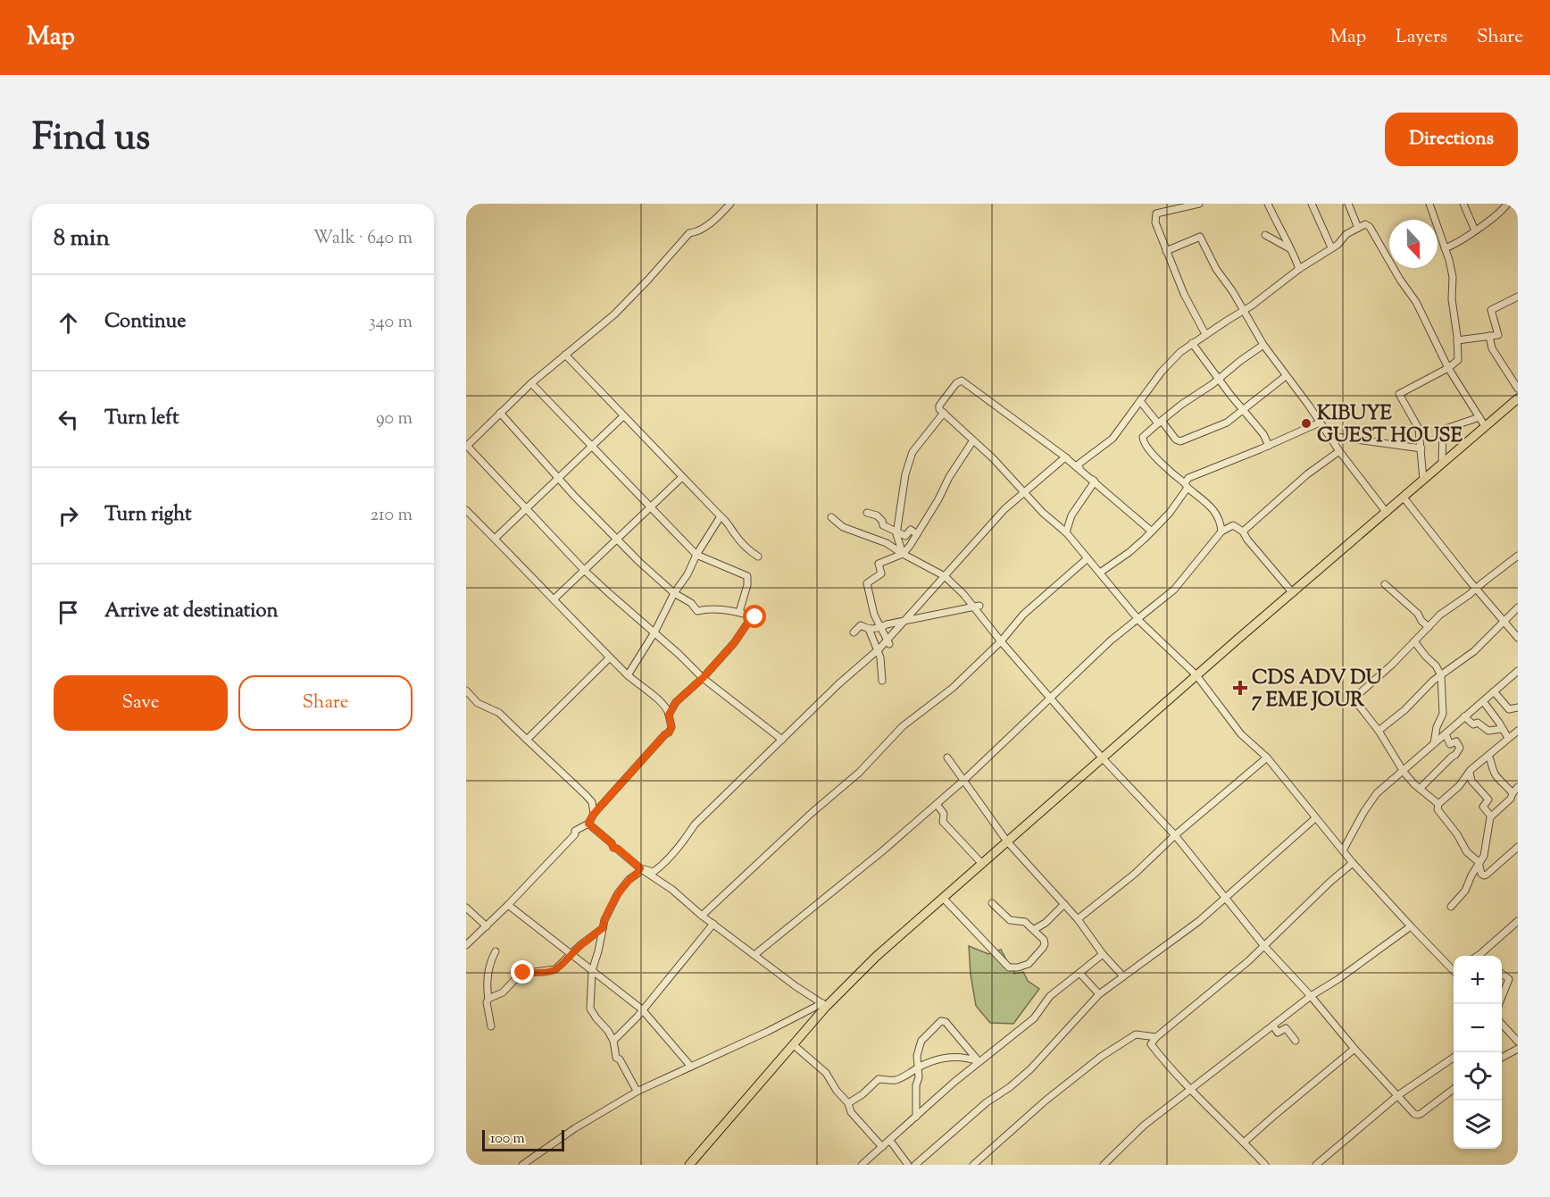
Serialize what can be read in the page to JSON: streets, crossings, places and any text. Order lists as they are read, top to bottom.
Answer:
{
  "places": {
    "other": ["KIBUYE GUEST HOUSE"],
    "health": ["CDS ADV DU 7 EME JOUR"]
  },
  "scale_bar": "100 m",
  "north": "bottom",
  "page": {
    "header": "Map",
    "nav": ["Map", "Layers", "Share"],
    "title": "Find us",
    "buttons": [
      "Directions",
      ["Save", "Share"]
    ],
    "heading": ["8 min", "Walk · 640 m"],
    "list": [
      ["Continue", "340 m"],
      ["Turn left", "90 m"],
      ["Turn right", "210 m"],
      "Arrive at destination"
    ],
    "map_buttons": ["+", "−"],
    "scale": "100 m"
  }
}
